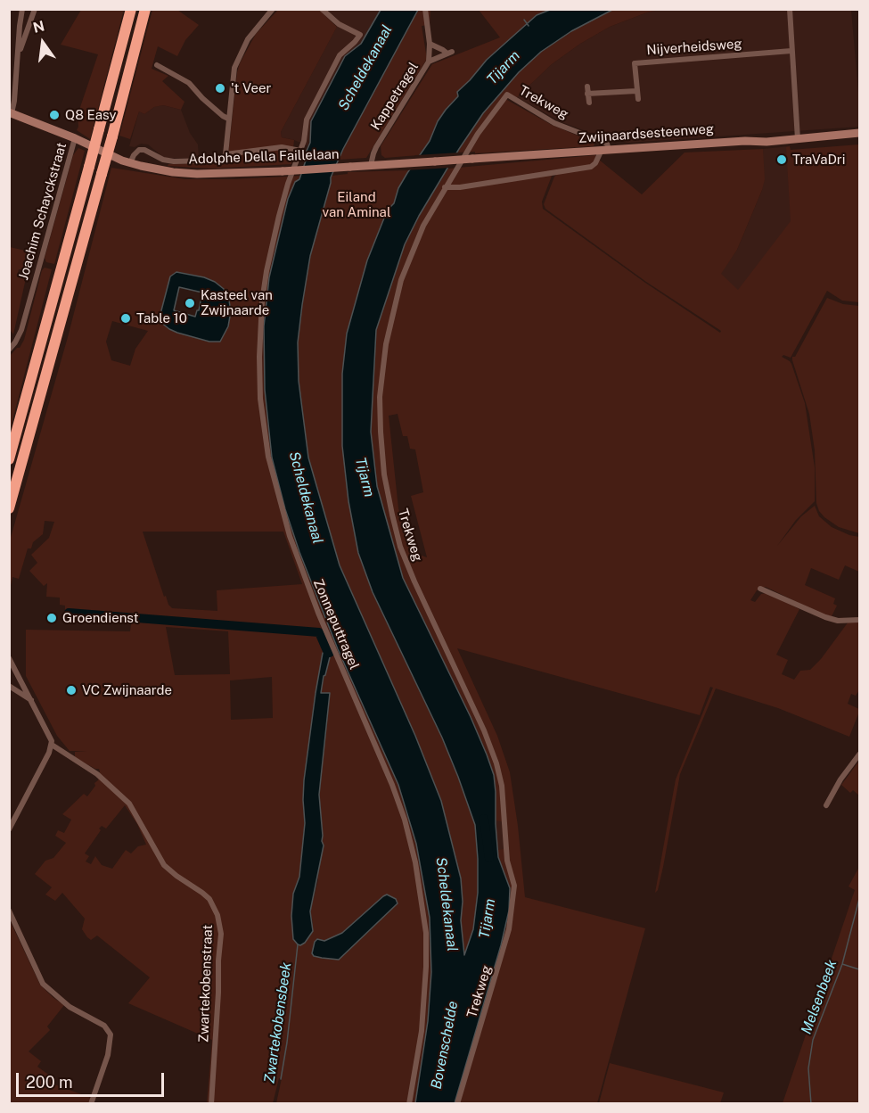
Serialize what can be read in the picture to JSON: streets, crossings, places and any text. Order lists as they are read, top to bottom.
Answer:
{
  "streets": {
    "main road": ["Zwijnaardsesteenweg", "Adolphe Della Faillelaan"],
    "street": [
      "Nijverheidsweg",
      "Kappetragel",
      "Trekweg",
      "Joachim Schayckstraat",
      "Zonneputtragel",
      "Zwartekobenstraat"
    ]
  },
  "crossings": [
    ["Kappetragel", "Adolphe Della Faillelaan"],
    ["Trekweg", "Zwijnaardsesteenweg"],
    ["Zwijnaardsesteenweg", "Adolphe Della Faillelaan"],
    ["Adolphe Della Faillelaan", "Joachim Schayckstraat"]
  ],
  "water": [
    "Scheldekanaal",
    "Tijarm",
    "Melsenbeek",
    "Zwartekobensbeek",
    "Bovenschelde"
  ],
  "parks": ["Eiland van Aminal"],
  "places": [
    "'t Veer",
    "Q8 Easy",
    "TraVaDri",
    "Kasteel van Zwijnaarde",
    "Table 10",
    "Groendienst",
    "VC Zwijnaarde"
  ],
  "scale_bar": "200 m",
  "north": "top"
}
